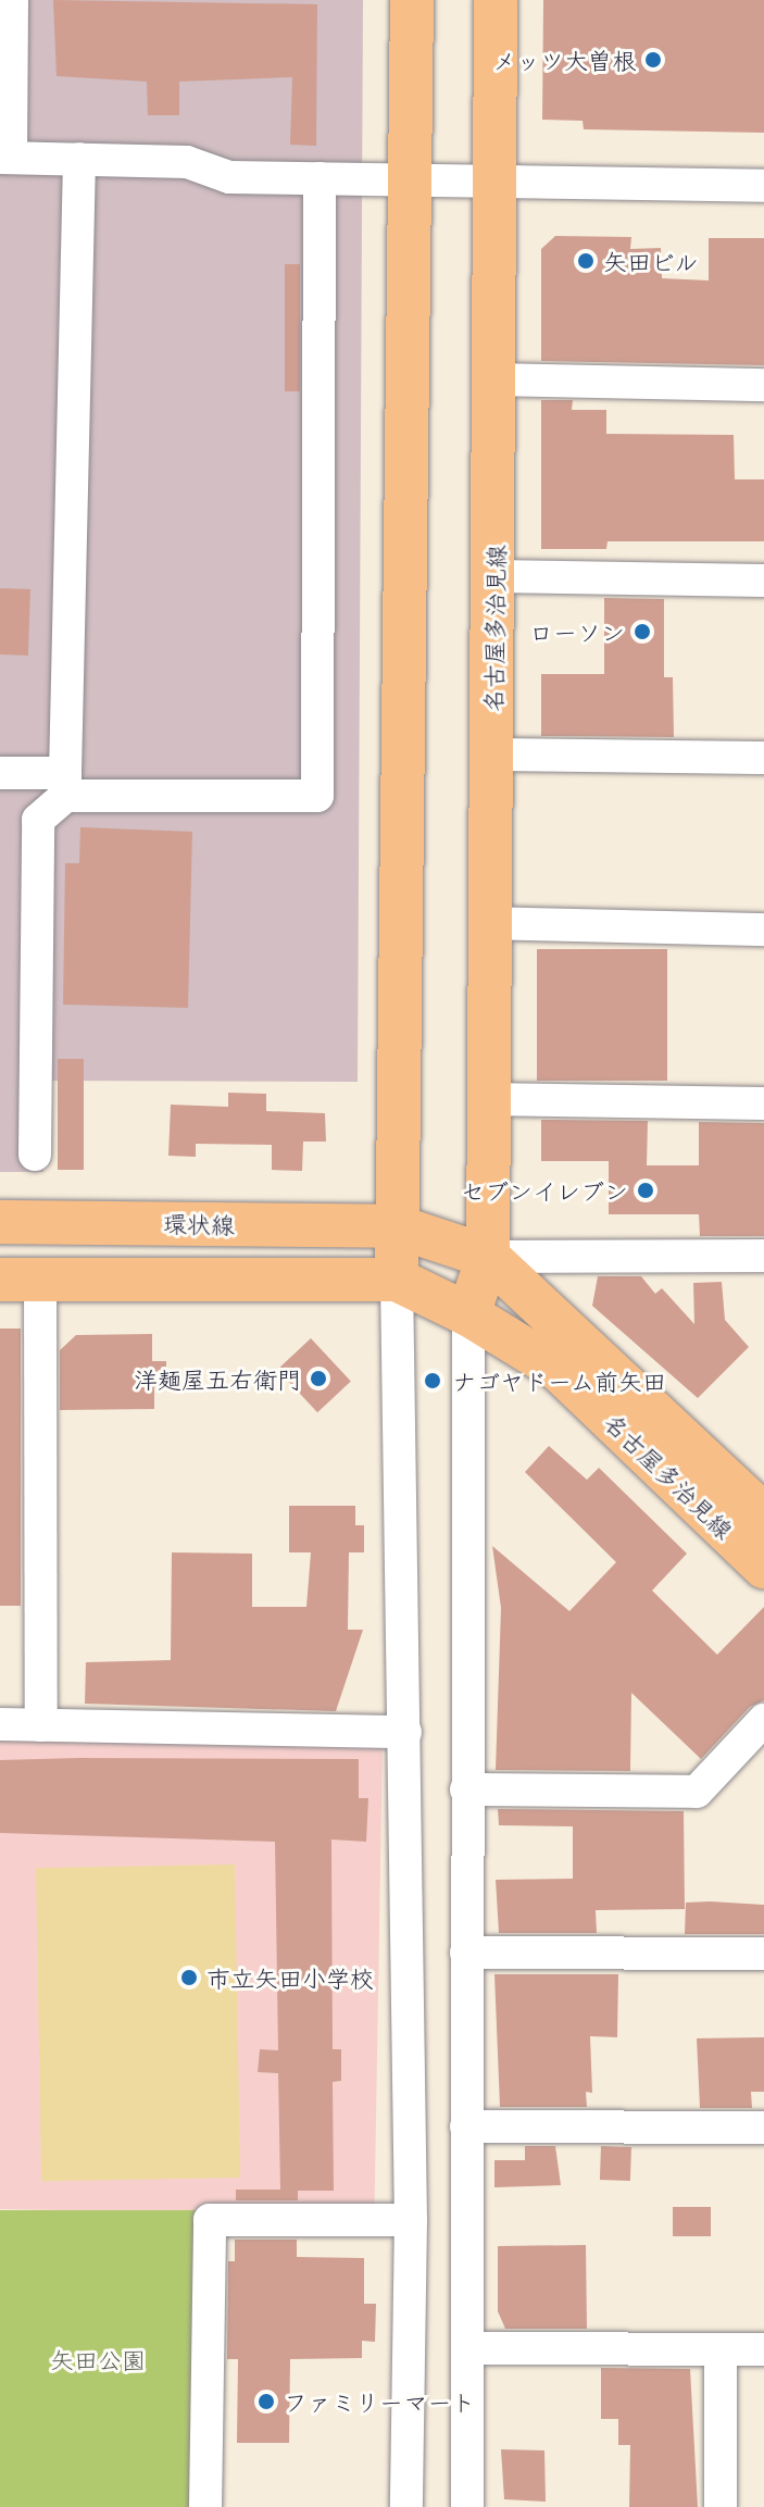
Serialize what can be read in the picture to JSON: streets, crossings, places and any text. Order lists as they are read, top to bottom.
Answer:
{
  "streets": {
    "main road": ["名古屋多治見線", "環状線"]
  },
  "crossings": [
    ["名古屋多治見線", "環状線"]
  ],
  "parks": ["矢田公園"],
  "places": [
    "メッツ大曽根",
    "矢田ビル",
    "ローソン",
    "セブンイレブン",
    "洋麺屋五右衛門",
    "ナゴヤドーム前矢田",
    "市立矢田小学校",
    "ファミリーマート"
  ]
}
